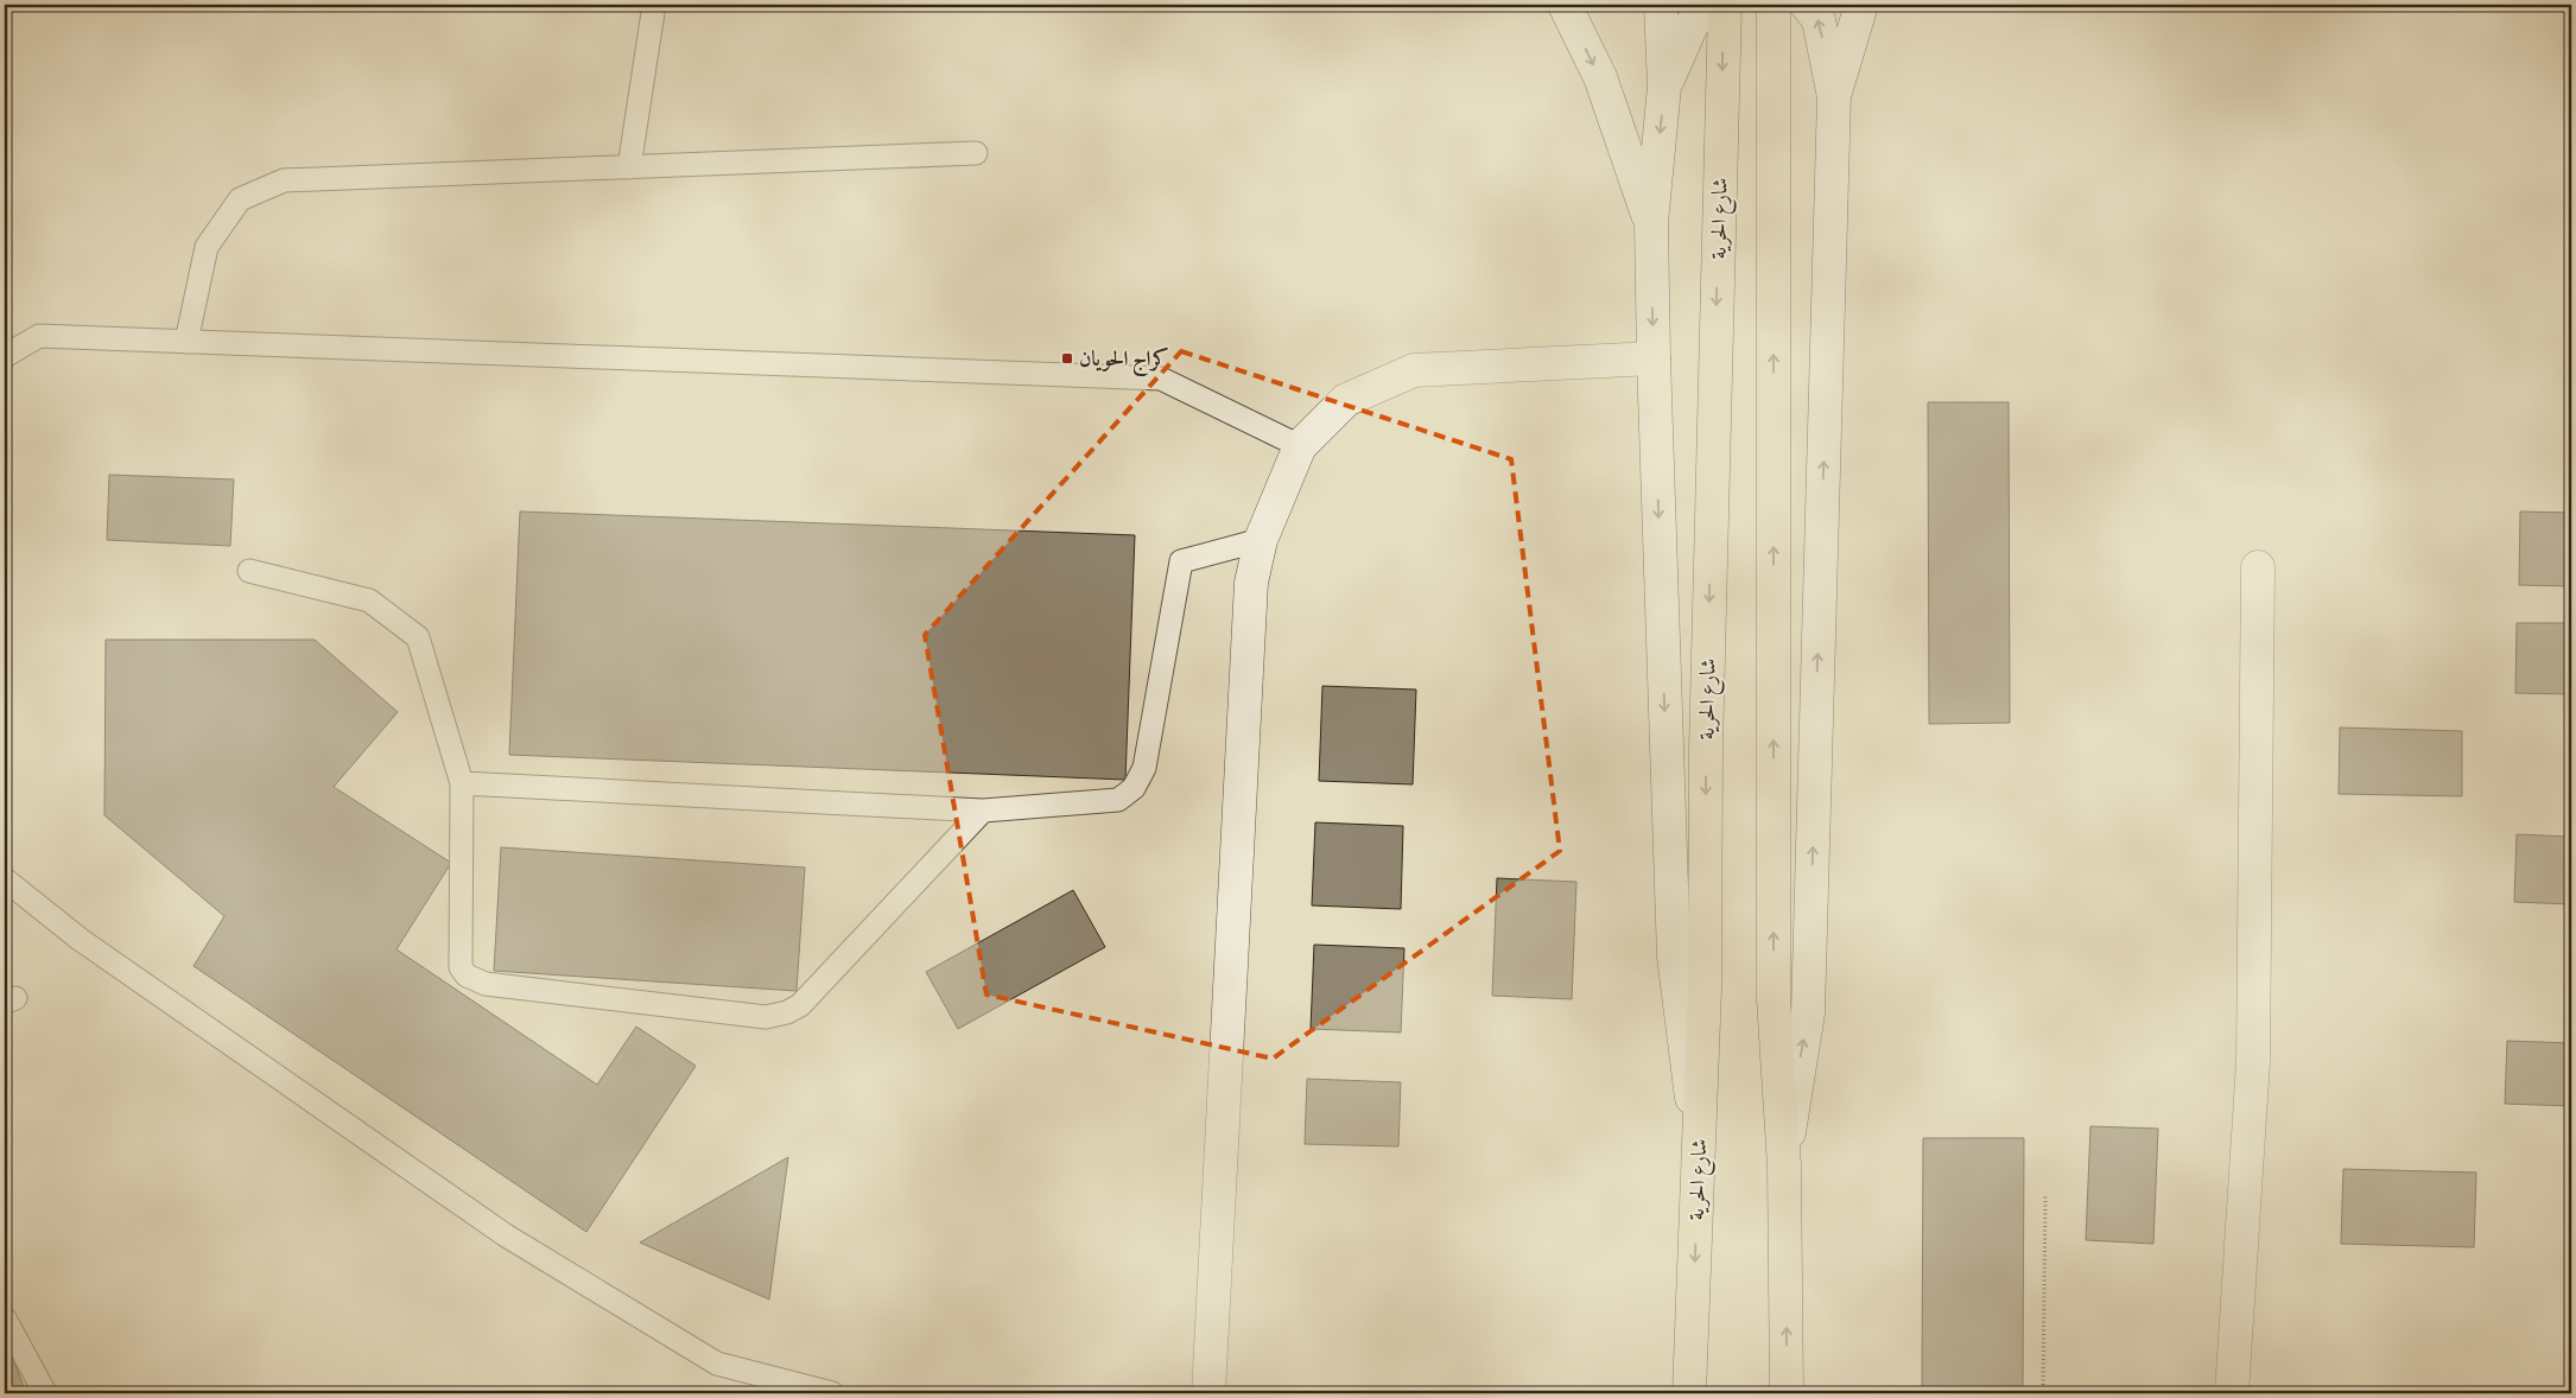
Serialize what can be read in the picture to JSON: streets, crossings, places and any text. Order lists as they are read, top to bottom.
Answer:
{
  "streets": {
    "highway": ["شارع الحرية"]
  },
  "places": {
    "transit": ["كراج الحويان"]
  }
}
